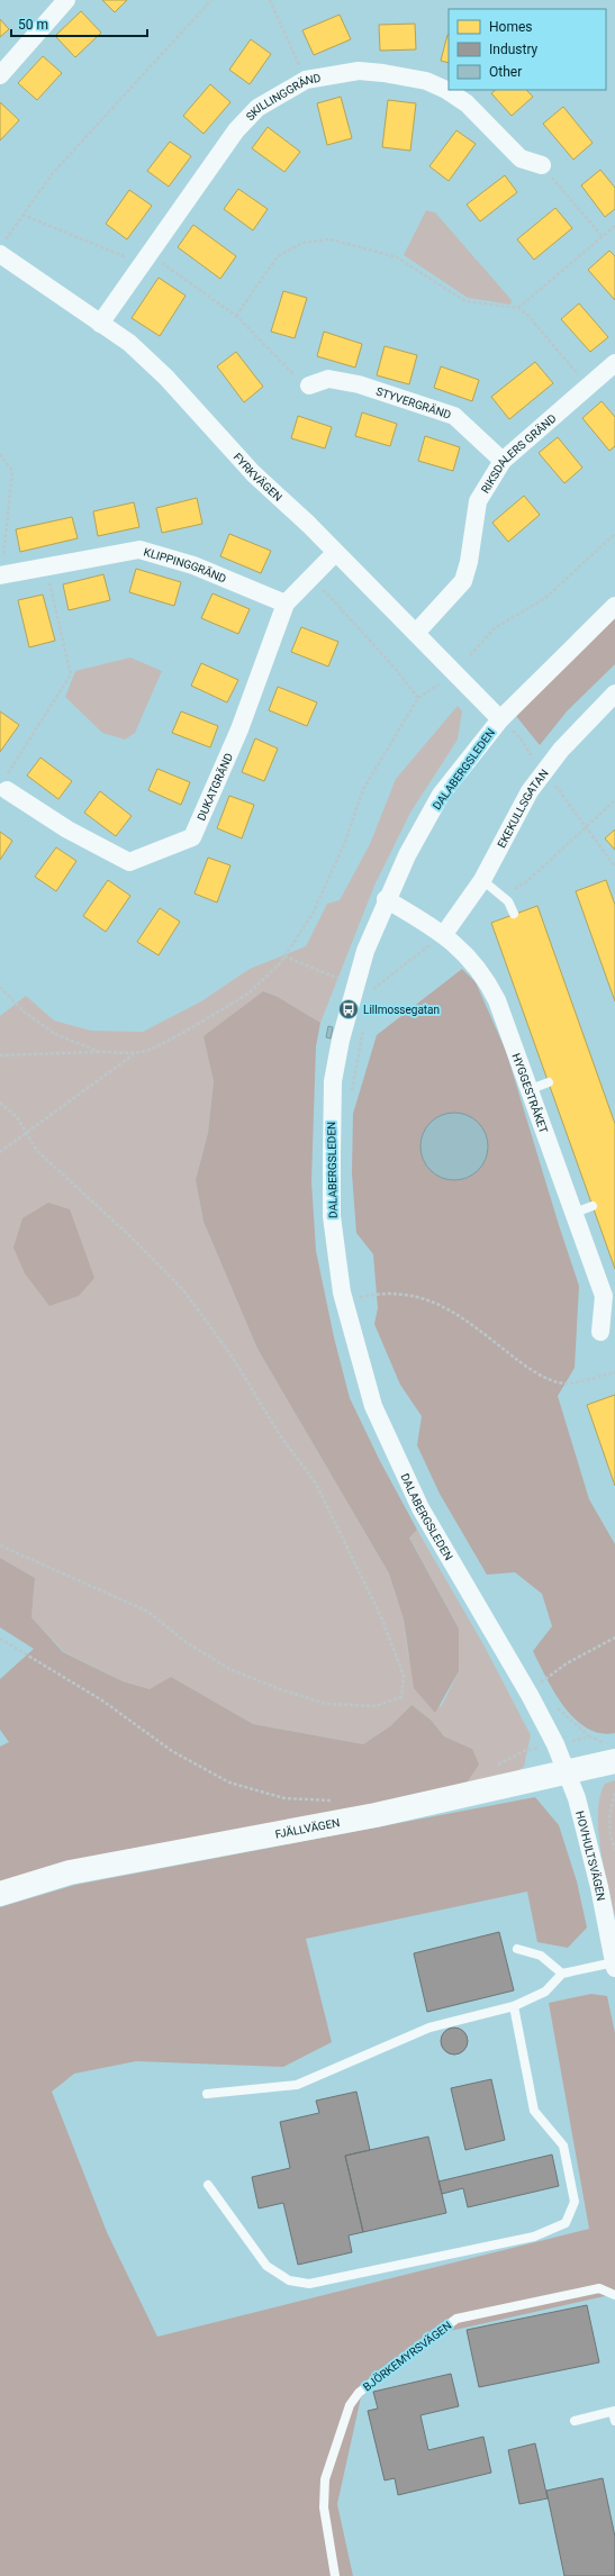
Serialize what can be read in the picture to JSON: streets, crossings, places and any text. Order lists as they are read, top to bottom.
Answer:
{
  "streets": {
    "street": [
      "SKILLINGGRÄND",
      "STYVERGRÄND",
      "RIKSDALERS GRÄND",
      "FYRKVÄGEN",
      "KLIPPINGGRÄND",
      "DALABERGSLEDEN",
      "DUKATGRÄND",
      "EKEKULLSGATAN",
      "HYGGESTRÅKET",
      "FJÄLLVÄGEN",
      "HOVHULTSVÄGEN"
    ],
    "lane": ["BJÖRKEMYRSVÄGEN"]
  },
  "crossings": [
    ["SKILLINGGRÄND", "FYRKVÄGEN"],
    ["STYVERGRÄND", "RIKSDALERS GRÄND"],
    ["RIKSDALERS GRÄND", "FYRKVÄGEN"],
    ["FYRKVÄGEN", "DALABERGSLEDEN"],
    ["FYRKVÄGEN", "DUKATGRÄND"],
    ["KLIPPINGGRÄND", "DUKATGRÄND"],
    ["DALABERGSLEDEN", "HYGGESTRÅKET"],
    ["DALABERGSLEDEN", "FJÄLLVÄGEN"],
    ["DALABERGSLEDEN", "HOVHULTSVÄGEN"],
    ["EKEKULLSGATAN", "HYGGESTRÅKET"],
    ["FJÄLLVÄGEN", "HOVHULTSVÄGEN"]
  ],
  "places": {
    "bus stop": ["Lillmossegatan"]
  },
  "legend": ["Homes", "Industry", "Other"],
  "scale_bar": "50 m"
}
